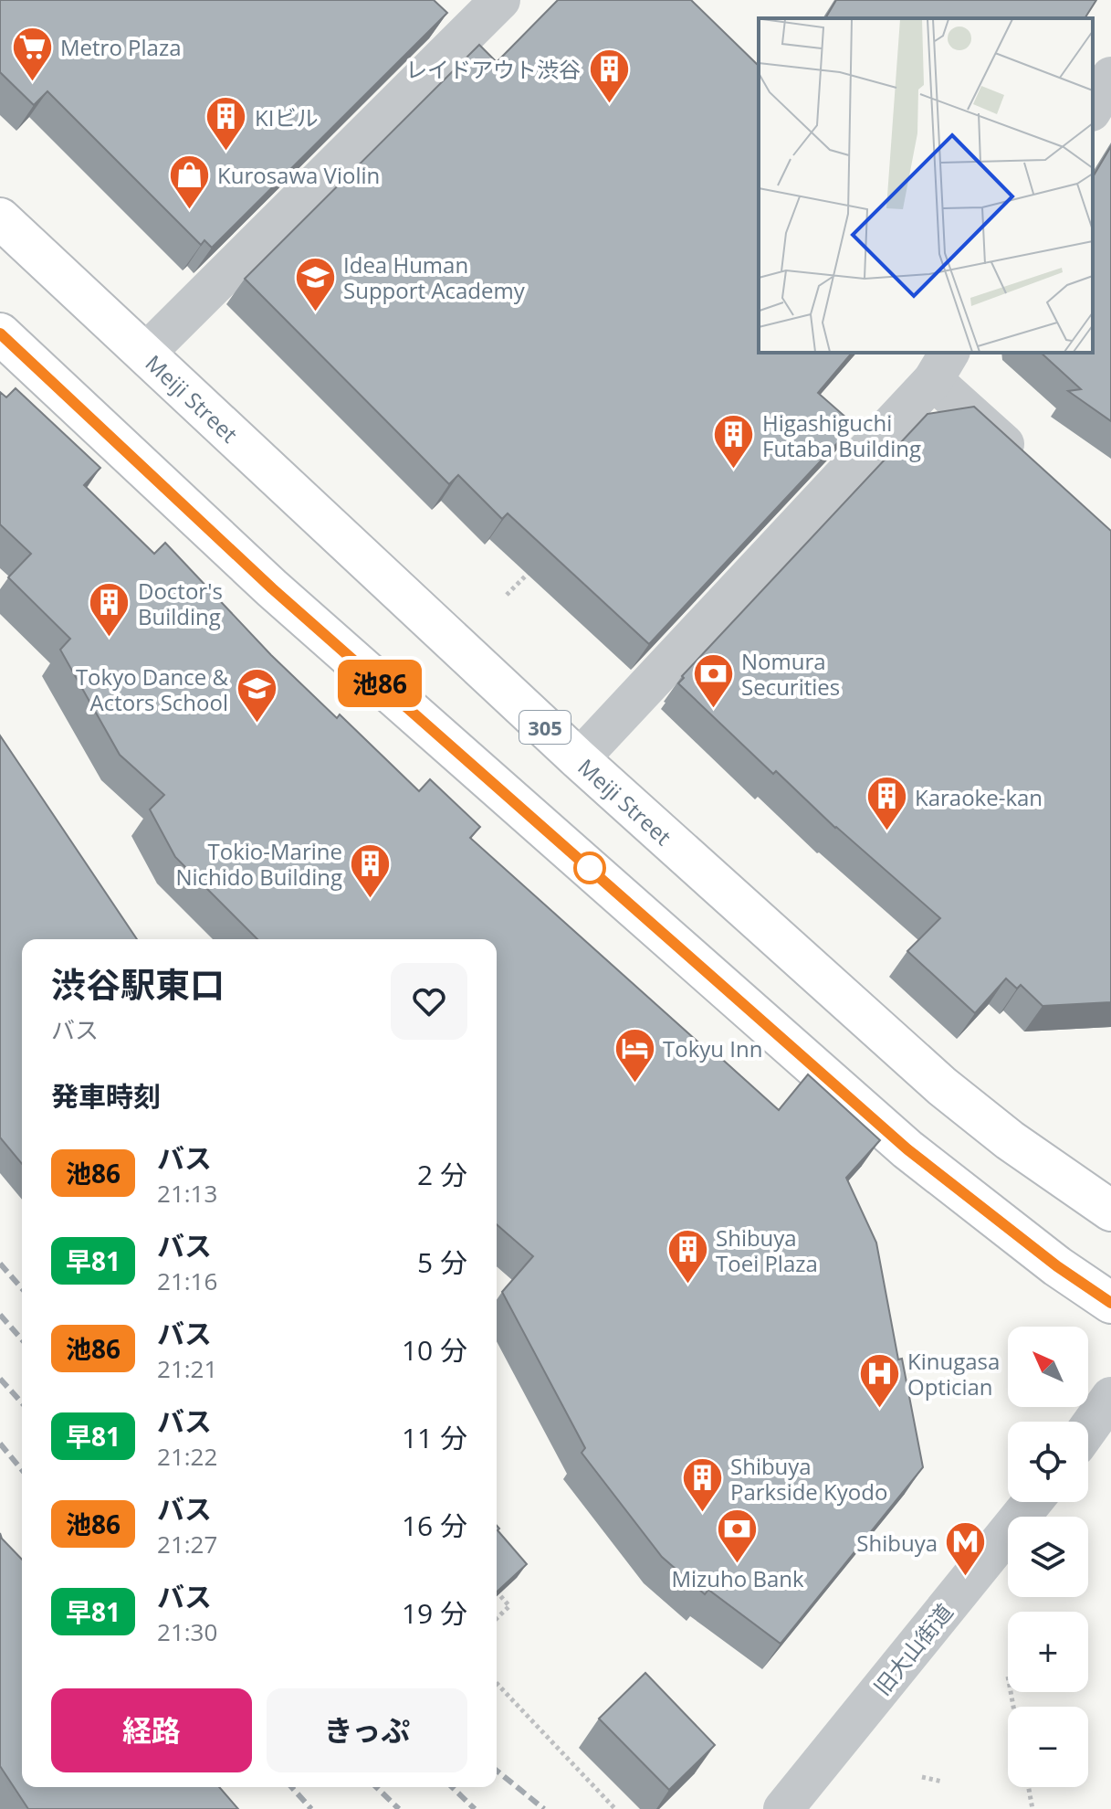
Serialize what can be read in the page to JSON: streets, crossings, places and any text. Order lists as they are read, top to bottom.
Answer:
{
  "streets": {
    "main road": ["Meiji Street", "305"],
    "street": ["旧大山街道"]
  },
  "places": {
    "supermarket": ["Metro Plaza"],
    "building": [
      "レイドアウト渋谷",
      "KIビル",
      "Higashiguchi Futaba Building",
      "Doctor's Building",
      "Karaoke-kan",
      "Tokio-Marine Nichido Building",
      "Shibuya Toei Plaza",
      "Shibuya Parkside Kyodo"
    ],
    "shop": ["Kurosawa Violin"],
    "school or university": ["Idea Human Support Academy", "Tokyo Dance & Actors School"],
    "bank": ["Nomura Securities", "Mizuho Bank"],
    "hotel": ["Tokyu Inn"],
    "hospital": ["Kinugasa Optician"],
    "metro station": ["Shibuya"]
  },
  "lines": ["bus line 池86"],
  "north": "top left",
  "page": {
    "on_map": "池86",
    "heading": [
      ["渋谷駅東口", "バス"],
      "発車時刻"
    ],
    "list": [
      {
        "mark": "池86",
        "name": "バス",
        "note": "21:13",
        "value": "2 分"
      },
      {
        "mark": "早81",
        "name": "バス",
        "note": "21:16",
        "value": "5 分"
      },
      {
        "mark": "池86",
        "name": "バス",
        "note": "21:21",
        "value": "10 分"
      },
      {
        "mark": "早81",
        "name": "バス",
        "note": "21:22",
        "value": "11 分"
      },
      {
        "mark": "池86",
        "name": "バス",
        "note": "21:27",
        "value": "16 分"
      },
      {
        "mark": "早81",
        "name": "バス",
        "note": "21:30",
        "value": "19 分"
      }
    ],
    "map_buttons": ["+", "−"],
    "buttons": ["経路", "きっぷ"]
  }
}
